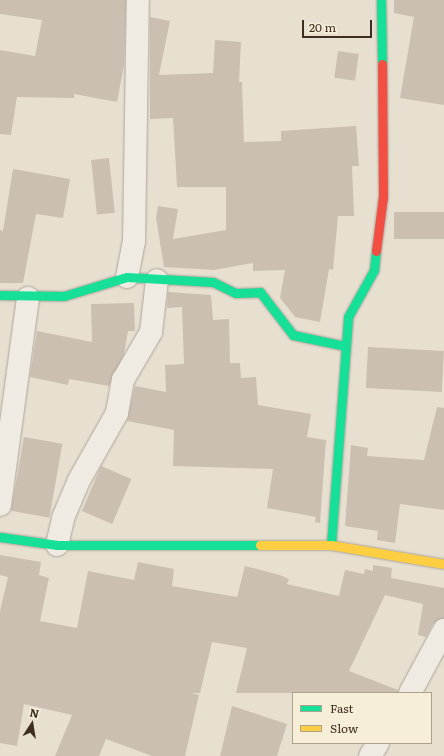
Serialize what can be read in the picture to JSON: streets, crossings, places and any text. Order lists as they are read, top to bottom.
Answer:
{
  "legend": ["Fast", "Slow"],
  "scale_bar": "20 m",
  "north": "top"
}
